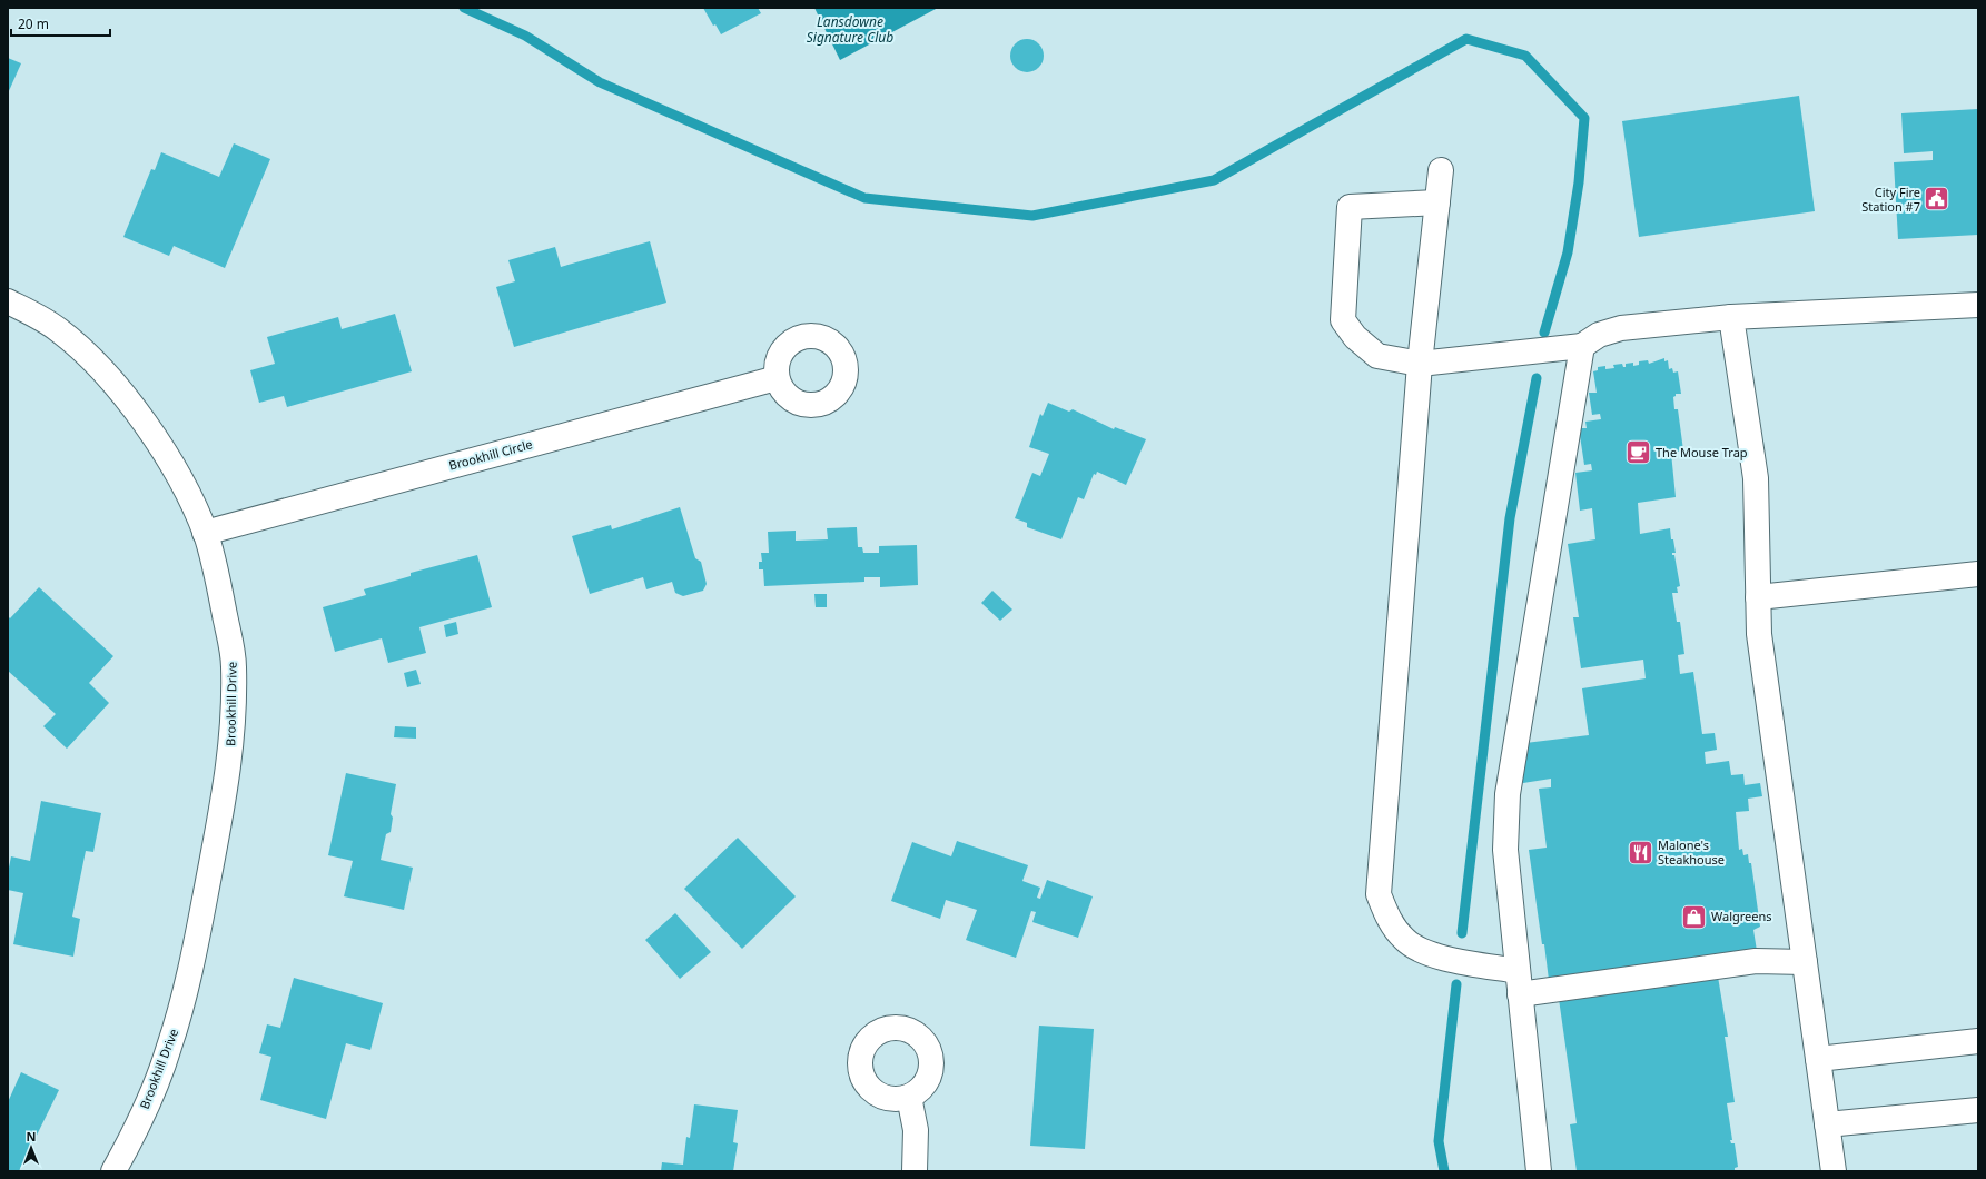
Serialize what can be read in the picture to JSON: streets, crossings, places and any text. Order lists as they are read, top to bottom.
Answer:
{
  "streets": {
    "street": ["Brookhill Circle", "Brookhill Drive"]
  },
  "crossings": [
    ["Brookhill Circle", "Brookhill Drive"]
  ],
  "water": ["Lansdowne Signature Club"],
  "places": {
    "public building": ["City Fire Station #7"],
    "cafe": ["The Mouse Trap"],
    "restaurant": ["Malone's Steakhouse"],
    "shop": ["Walgreens"]
  },
  "scale_bar": "20 m",
  "north": "top"
}
